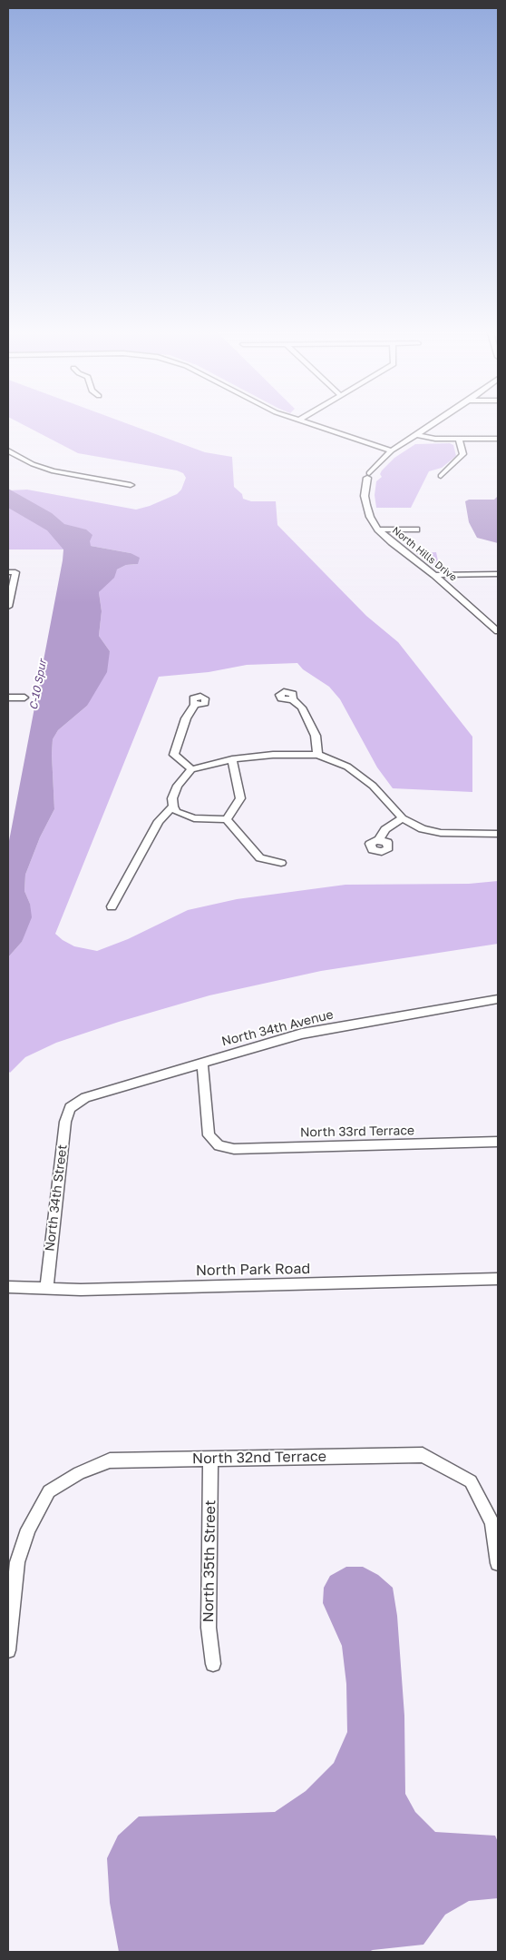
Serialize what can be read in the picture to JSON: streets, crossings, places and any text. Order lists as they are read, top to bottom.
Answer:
{
  "streets": {
    "street": [
      "North Hills Drive",
      "North 34th Avenue",
      "North 33rd Terrace",
      "North 34th Street",
      "North Park Road",
      "North 32nd Terrace",
      "North 35th Street"
    ]
  },
  "crossings": [
    ["North 34th Avenue", "North 33rd Terrace"],
    ["North 34th Avenue", "North 34th Street"],
    ["North 34th Street", "North Park Road"],
    ["North 32nd Terrace", "North 35th Street"]
  ],
  "water": ["C-10 Spur"]
}
